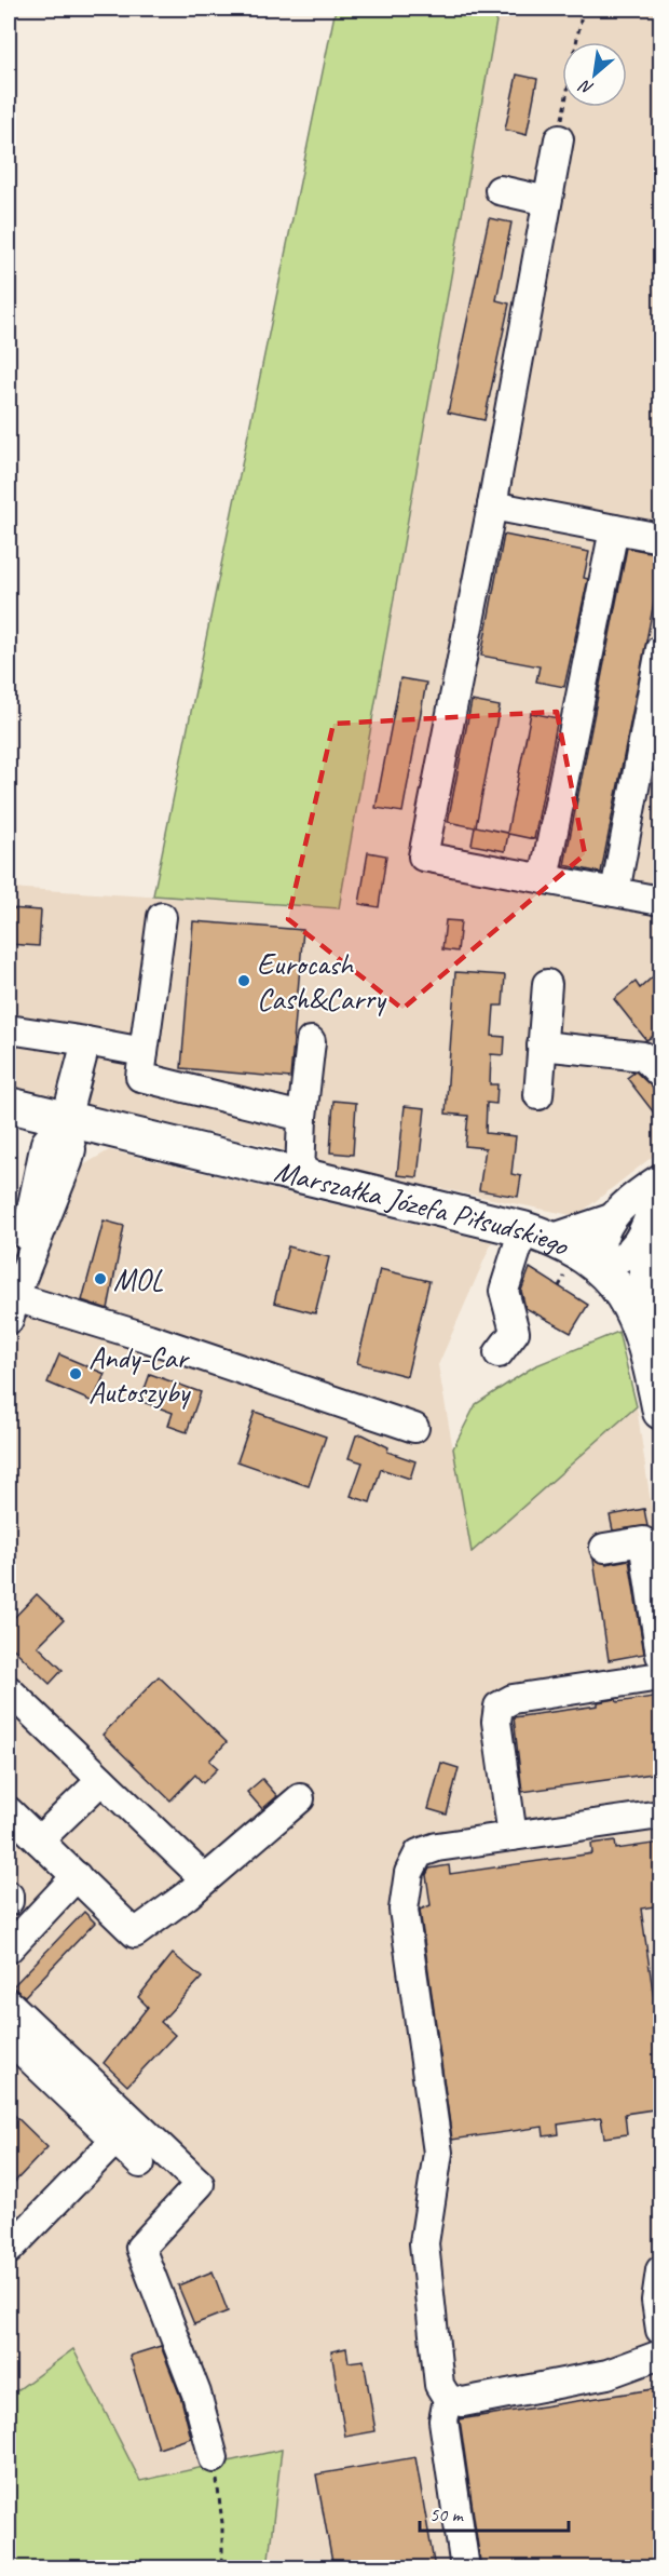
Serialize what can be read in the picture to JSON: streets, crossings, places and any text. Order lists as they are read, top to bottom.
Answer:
{
  "streets": {
    "main road": ["Marszałka Józefa Piłsudskiego"]
  },
  "places": ["Eurocash Cash&Carry", "MOL", "Andy-Car Autoszyby"],
  "scale_bar": "50 m",
  "north": "bottom left"
}
